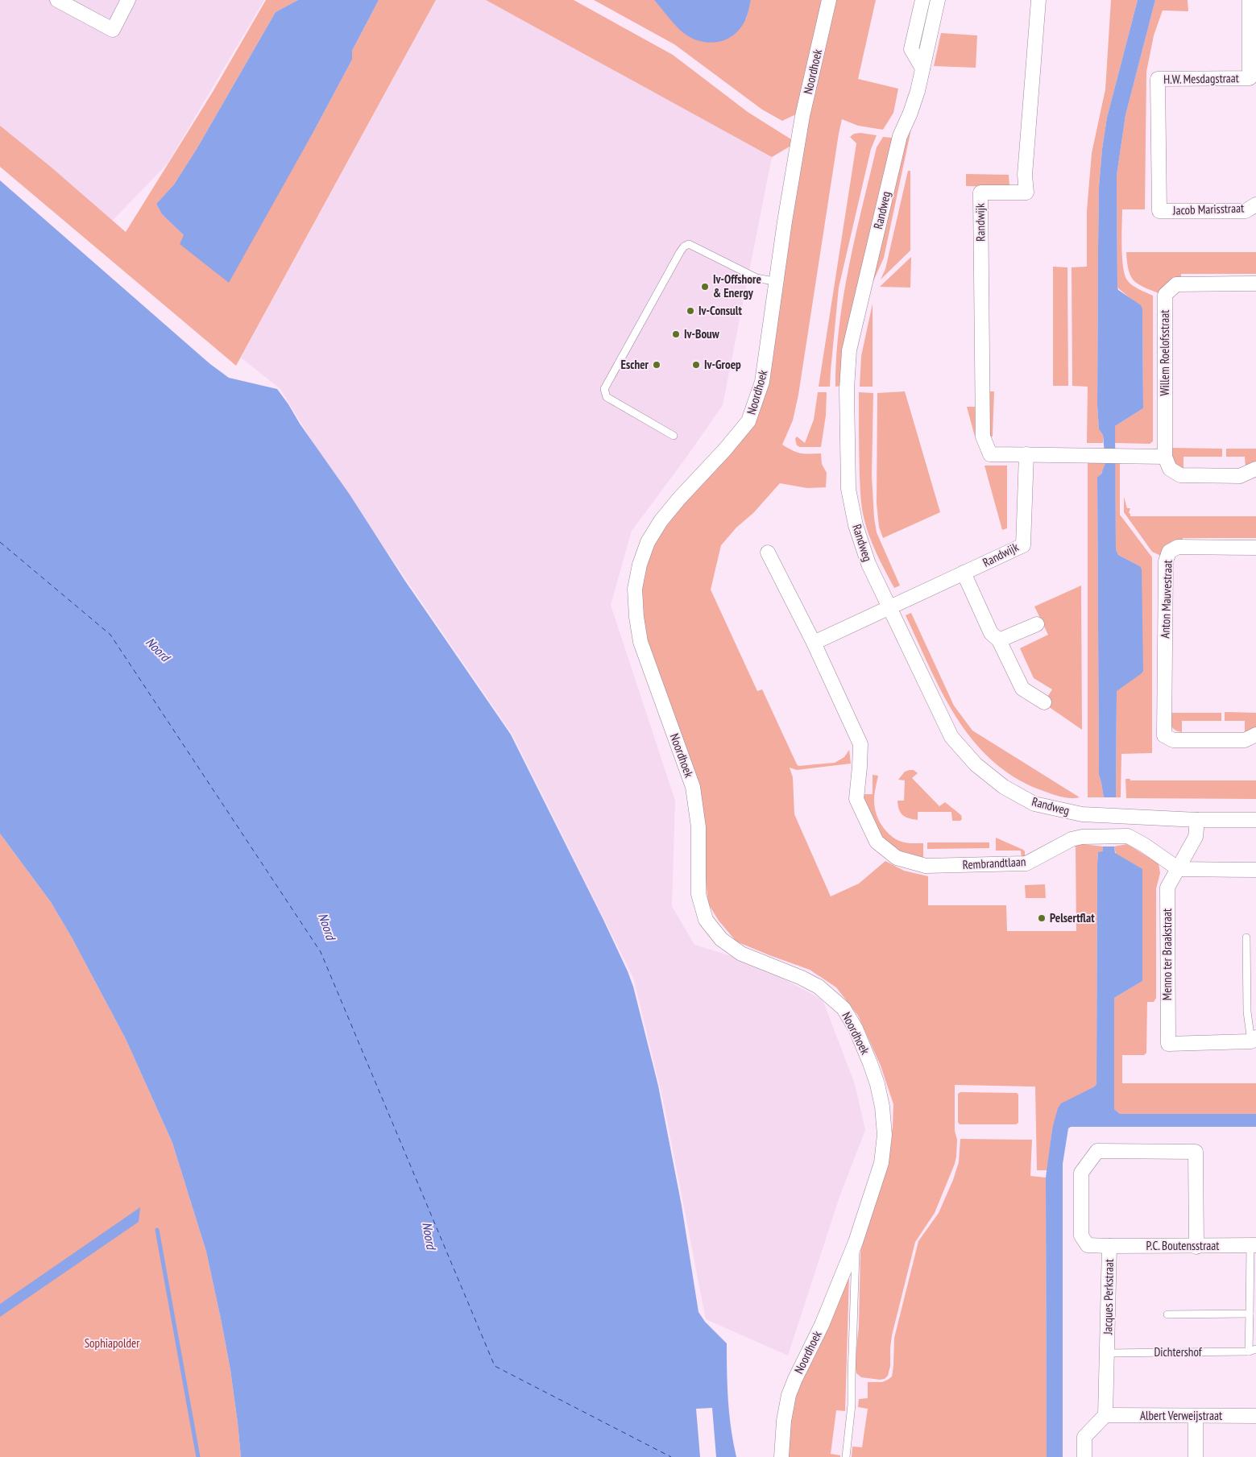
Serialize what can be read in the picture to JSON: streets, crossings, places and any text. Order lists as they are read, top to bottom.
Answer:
{
  "streets": {
    "street": [
      "Noordhoek",
      "H.W. Mesdagstraat",
      "Jacob Marisstraat",
      "Randweg",
      "Randwijk",
      "Willem Roelofsstraat",
      "Anton Mauvestraat",
      "Rembrandtlaan",
      "Menno ter Braakstraat",
      "P.C. Boutensstraat",
      "Jacques Perkstraat",
      "Albert Verweijstraat"
    ],
    "lane": ["Dichtershof"]
  },
  "crossings": [
    ["H.W. Mesdagstraat", "Jacob Marisstraat"],
    ["Randweg", "Randwijk"],
    ["Randweg", "Menno ter Braakstraat"],
    ["Randwijk", "Willem Roelofsstraat"],
    ["Randwijk", "Rembrandtlaan"],
    ["Rembrandtlaan", "Menno ter Braakstraat"],
    ["P.C. Boutensstraat", "Jacques Perkstraat"],
    ["P.C. Boutensstraat", "Dichtershof"],
    ["Jacques Perkstraat", "Dichtershof"],
    ["Jacques Perkstraat", "Albert Verweijstraat"]
  ],
  "water": ["Noord"],
  "parks": ["Sophiapolder"],
  "places": [
    "Iv-Offshore & Energy",
    "Iv-Consult",
    "Iv-Bouw",
    "Escher",
    "Iv-Groep",
    "Pelsertflat"
  ]
}
